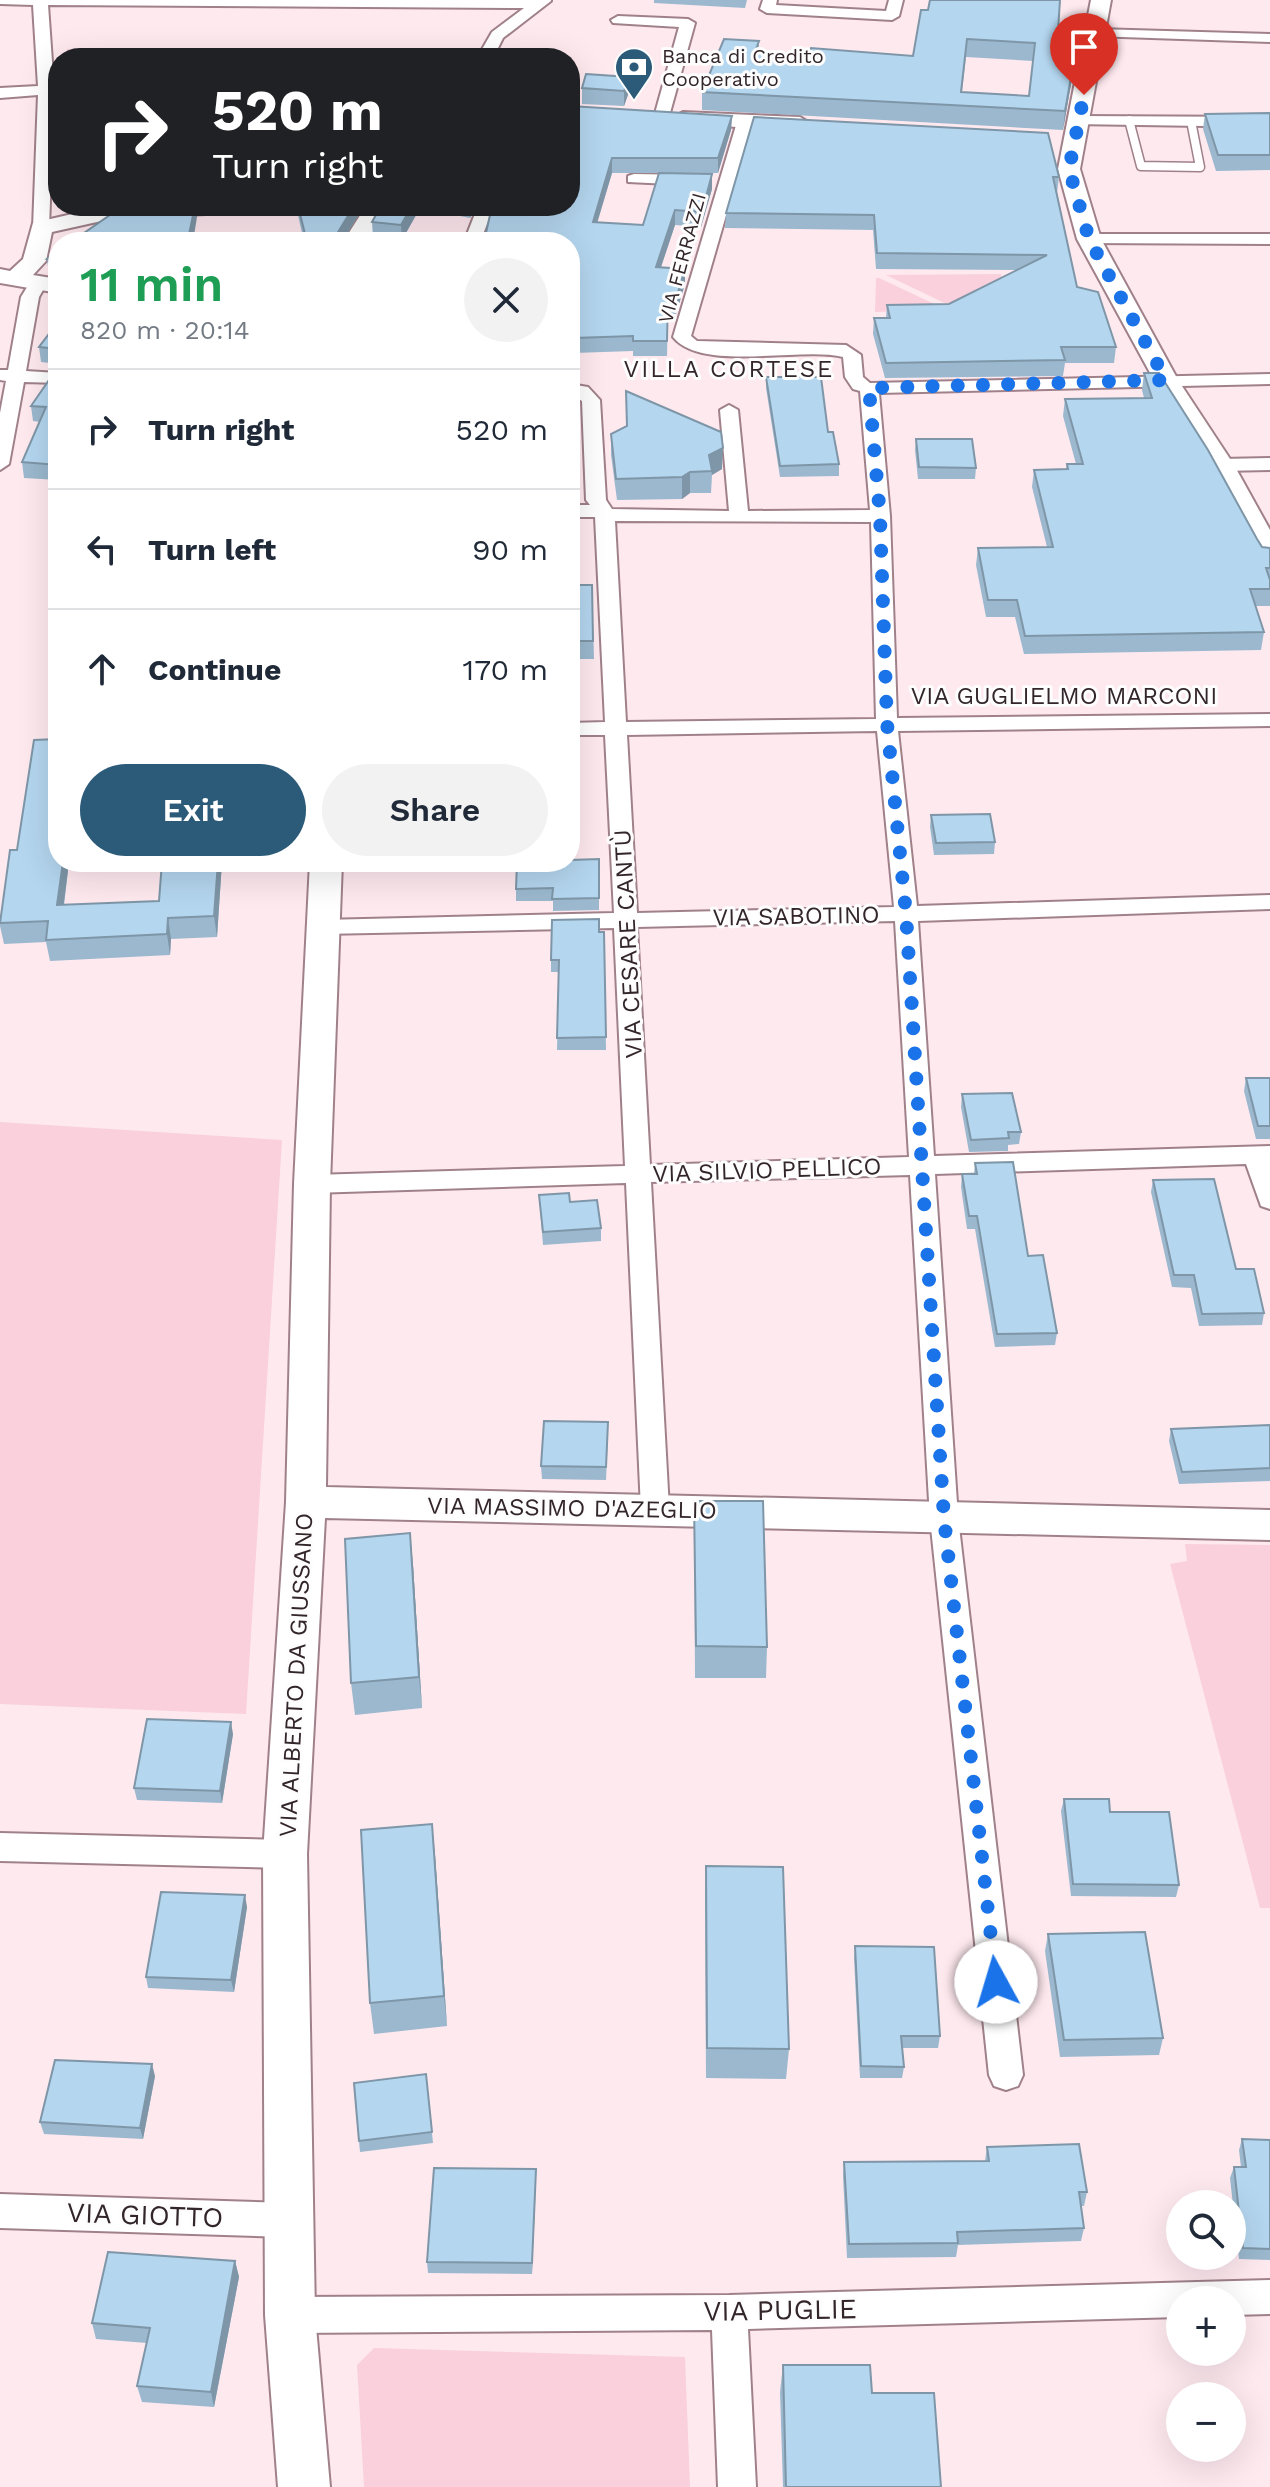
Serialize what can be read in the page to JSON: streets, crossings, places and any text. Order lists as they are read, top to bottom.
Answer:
{
  "streets": {
    "street": [
      "VIA FERRAZZI",
      "VIA GUGLIELMO MARCONI",
      "VIA SABOTINO",
      "VIA CESARE CANTÙ",
      "VIA SILVIO PELLICO",
      "VIA MASSIMO D'AZEGLIO",
      "VIA ALBERTO DA GIUSSANO",
      "VIA GIOTTO",
      "VIA PUGLIE"
    ]
  },
  "crossings": [
    ["VIA GUGLIELMO MARCONI", "VIA CESARE CANTÙ"],
    ["VIA SABOTINO", "VIA CESARE CANTÙ"],
    ["VIA SABOTINO", "VIA ALBERTO DA GIUSSANO"],
    ["VIA CESARE CANTÙ", "VIA SILVIO PELLICO"],
    ["VIA CESARE CANTÙ", "VIA MASSIMO D'AZEGLIO"],
    ["VIA SILVIO PELLICO", "VIA ALBERTO DA GIUSSANO"],
    ["VIA MASSIMO D'AZEGLIO", "VIA ALBERTO DA GIUSSANO"],
    ["VIA ALBERTO DA GIUSSANO", "VIA GIOTTO"],
    ["VIA ALBERTO DA GIUSSANO", "VIA PUGLIE"]
  ],
  "districts": ["VILLA CORTESE"],
  "places": {
    "bank": ["Banca di Credito Cooperativo"]
  },
  "page": {
    "turn": ["520 m", "Turn right"],
    "heading": ["11 min", "820 m · 20:14"],
    "list": [
      {
        "name": "Turn right",
        "value": "520 m"
      },
      {
        "name": "Turn left",
        "value": "90 m"
      },
      {
        "name": "Continue",
        "value": "170 m"
      }
    ],
    "buttons": ["Exit", "Share"],
    "map_buttons": ["+", "−"]
  }
}
